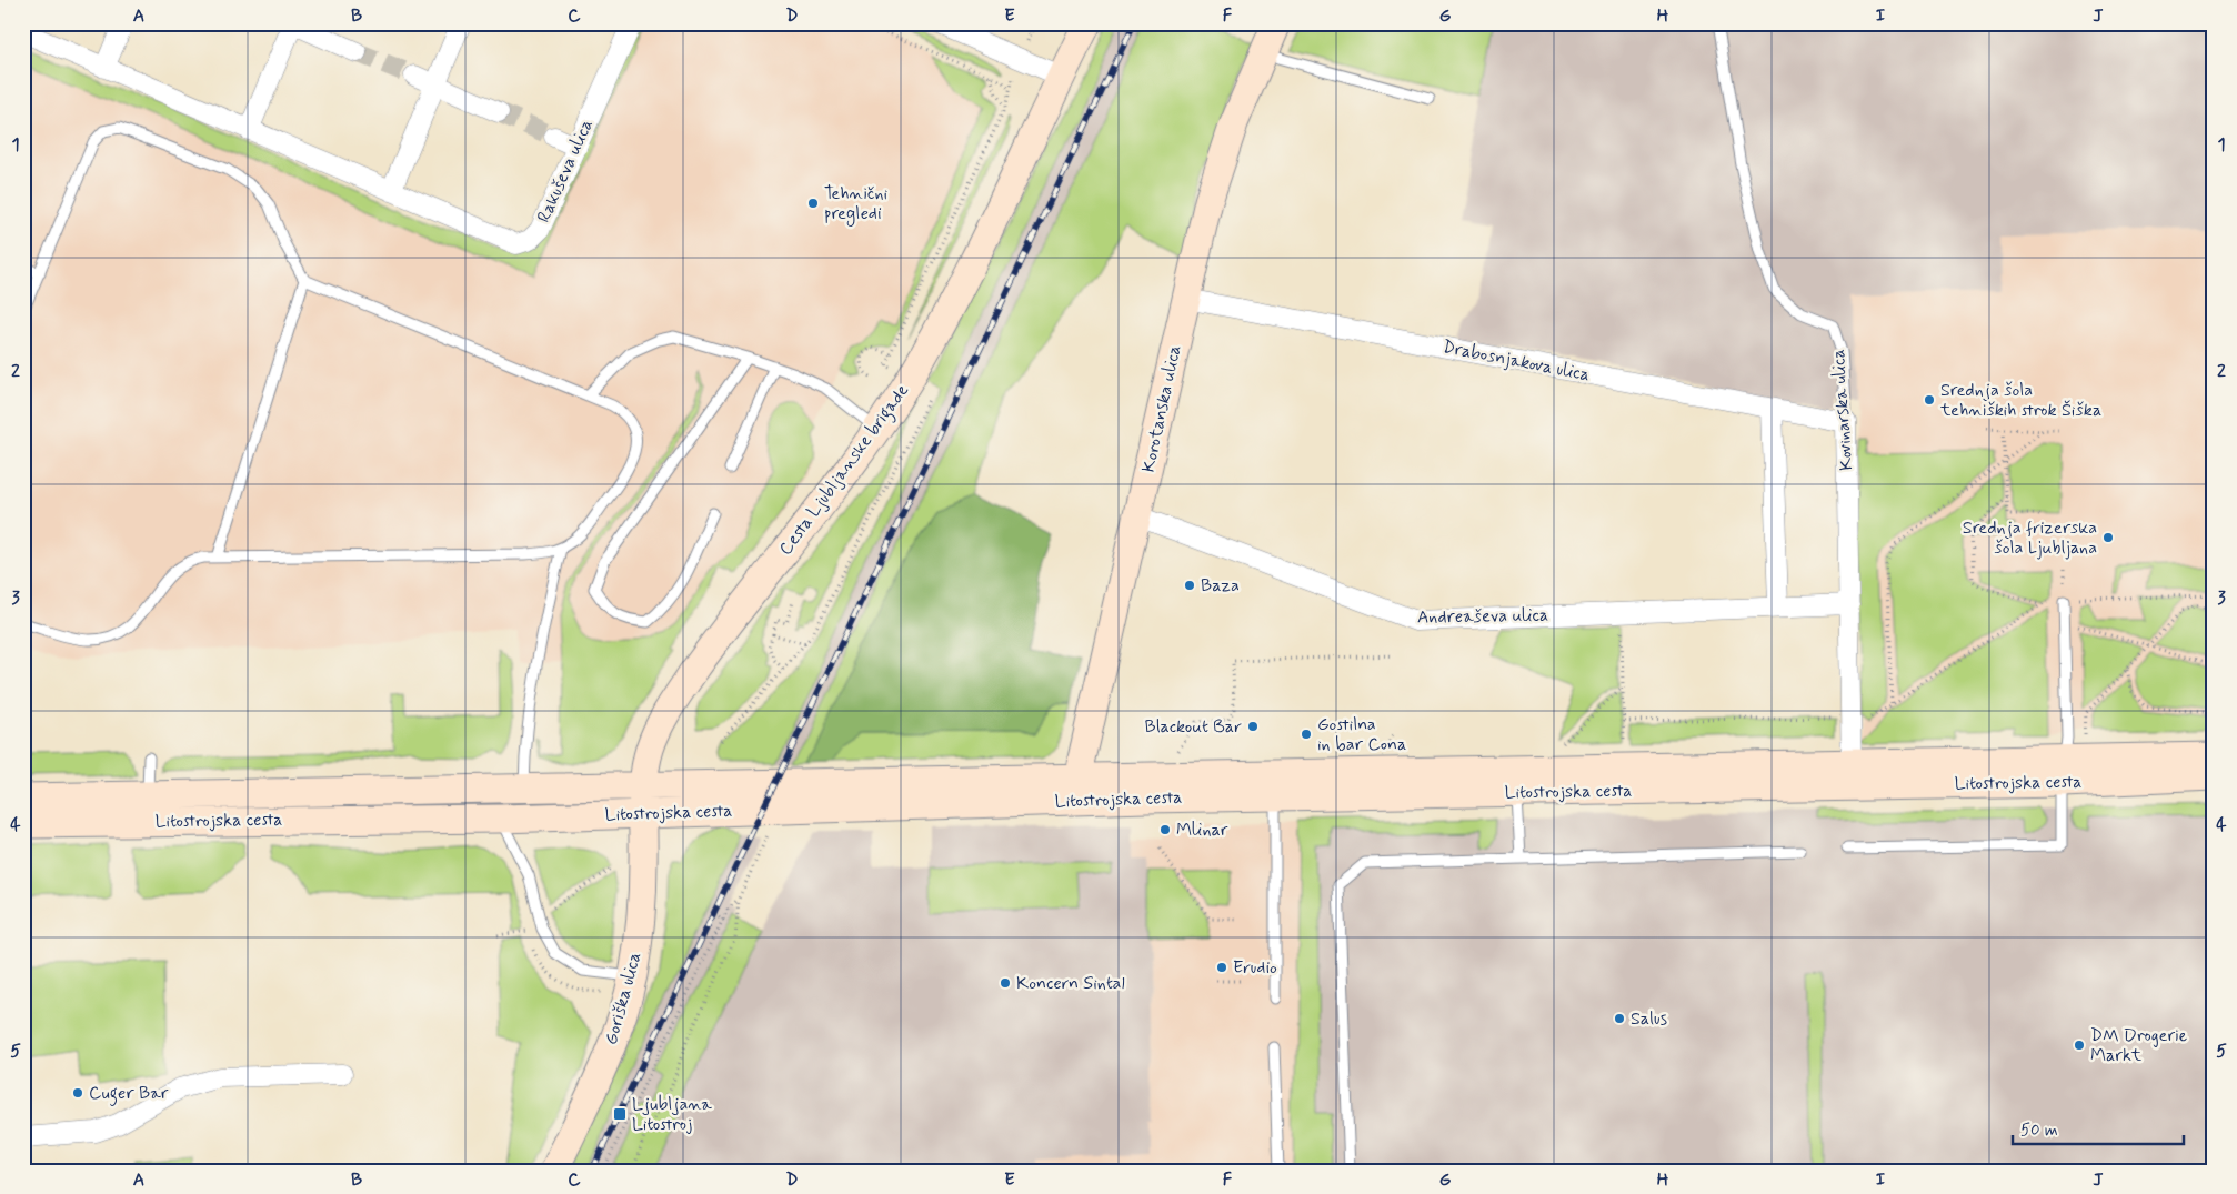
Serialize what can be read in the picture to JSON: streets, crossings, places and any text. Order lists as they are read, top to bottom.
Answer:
{
  "streets": {
    "main road": [
      "Korotanska ulica",
      "Cesta Ljubljanske brigade",
      "Litostrojska cesta",
      "Goriška ulica"
    ],
    "street": [
      "Rakuševa ulica",
      "Drabosnjakova ulica",
      "Kovinarska ulica",
      "Andreaševa ulica"
    ]
  },
  "crossings": [
    ["Drabosnjakova ulica", "Korotanska ulica"],
    ["Drabosnjakova ulica", "Kovinarska ulica"],
    ["Korotanska ulica", "Andreaševa ulica"],
    ["Korotanska ulica", "Litostrojska cesta"],
    ["Kovinarska ulica", "Litostrojska cesta"],
    ["Cesta Ljubljanske brigade", "Litostrojska cesta"],
    ["Cesta Ljubljanske brigade", "Goriška ulica"],
    ["Litostrojska cesta", "Goriška ulica"]
  ],
  "places": {
    "other": [
      "Tehnični pregledi",
      "Srednja šola tehniških strok Šiška",
      "Srednja frizerska šola Ljubljana",
      "Baza",
      "Blackout Bar",
      "Gostilna in bar Cona",
      "Mlinar",
      "Erudio",
      "Koncern Sintal",
      "Salus",
      "DM Drogerie Markt",
      "Cuger Bar"
    ],
    "transit": ["Ljubljana Litostroj"]
  },
  "scale_bar": "50 m",
  "grid": {
    "columns": [
      "A",
      "B",
      "C",
      "D",
      "E",
      "F",
      "G",
      "H",
      "I",
      "J"
    ],
    "rows": [
      "1",
      "2",
      "3",
      "4",
      "5"
    ]
  }
}
